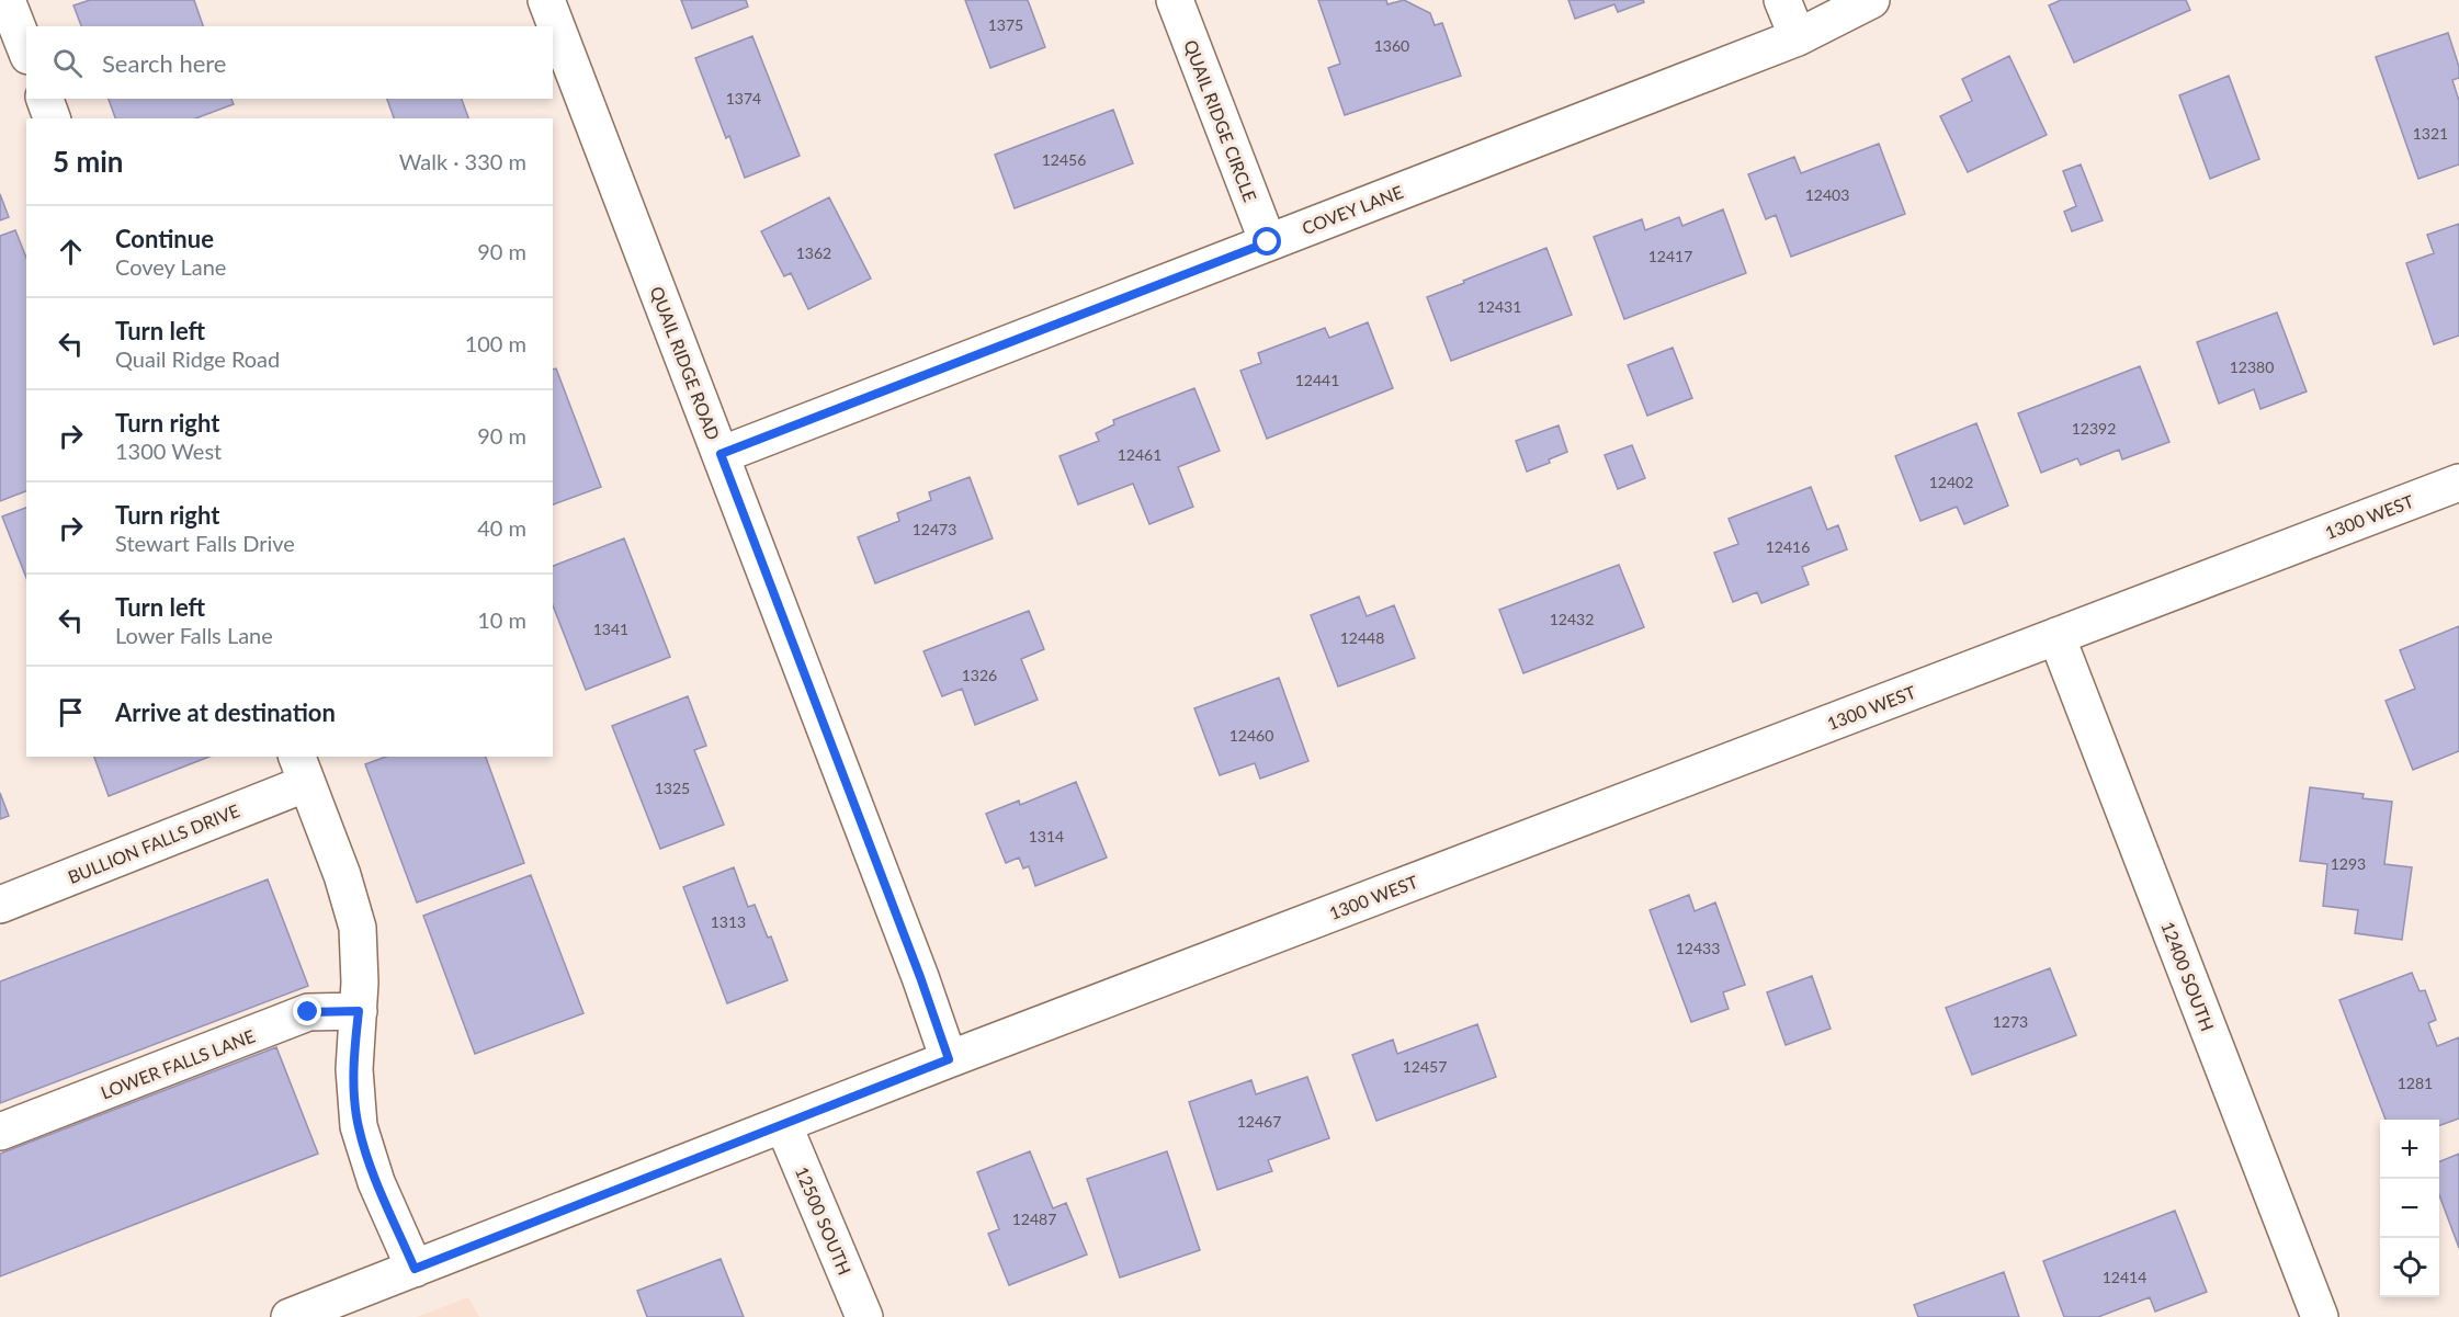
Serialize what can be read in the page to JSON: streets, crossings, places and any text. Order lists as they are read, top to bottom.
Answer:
{
  "streets": {
    "street": [
      "QUAIL RIDGE CIRCLE",
      "COVEY LANE",
      "QUAIL RIDGE ROAD",
      "1300 WEST",
      "BULLION FALLS DRIVE",
      "12400 SOUTH",
      "LOWER FALLS LANE",
      "12500 SOUTH"
    ]
  },
  "crossings": [
    ["QUAIL RIDGE CIRCLE", "COVEY LANE"],
    ["COVEY LANE", "QUAIL RIDGE ROAD"],
    ["QUAIL RIDGE ROAD", "1300 WEST"],
    ["1300 WEST", "12400 SOUTH"],
    ["1300 WEST", "12500 SOUTH"]
  ],
  "house_numbers": [
    "1375",
    "1360",
    "1374",
    "1321",
    "12456",
    "12403",
    "1362",
    "12417",
    "12431",
    "12380",
    "12441",
    "12392",
    "12461",
    "12402",
    "12473",
    "12416",
    "12432",
    "1341",
    "12448",
    "1326",
    "12460",
    "1325",
    "1314",
    "1293",
    "1313",
    "12433",
    "1273",
    "12457",
    "1281",
    "12467",
    "12487",
    "12414"
  ],
  "page": {
    "search": "Search here",
    "heading": ["5 min", "Walk · 330 m"],
    "list": [
      ["Continue", "Covey Lane", "90 m"],
      ["Turn left", "Quail Ridge Road", "100 m"],
      ["Turn right", "1300 West", "90 m"],
      ["Turn right", "Stewart Falls Drive", "40 m"],
      ["Turn left", "Lower Falls Lane", "10 m"],
      "Arrive at destination"
    ],
    "map_buttons": ["+", "−"]
  }
}
